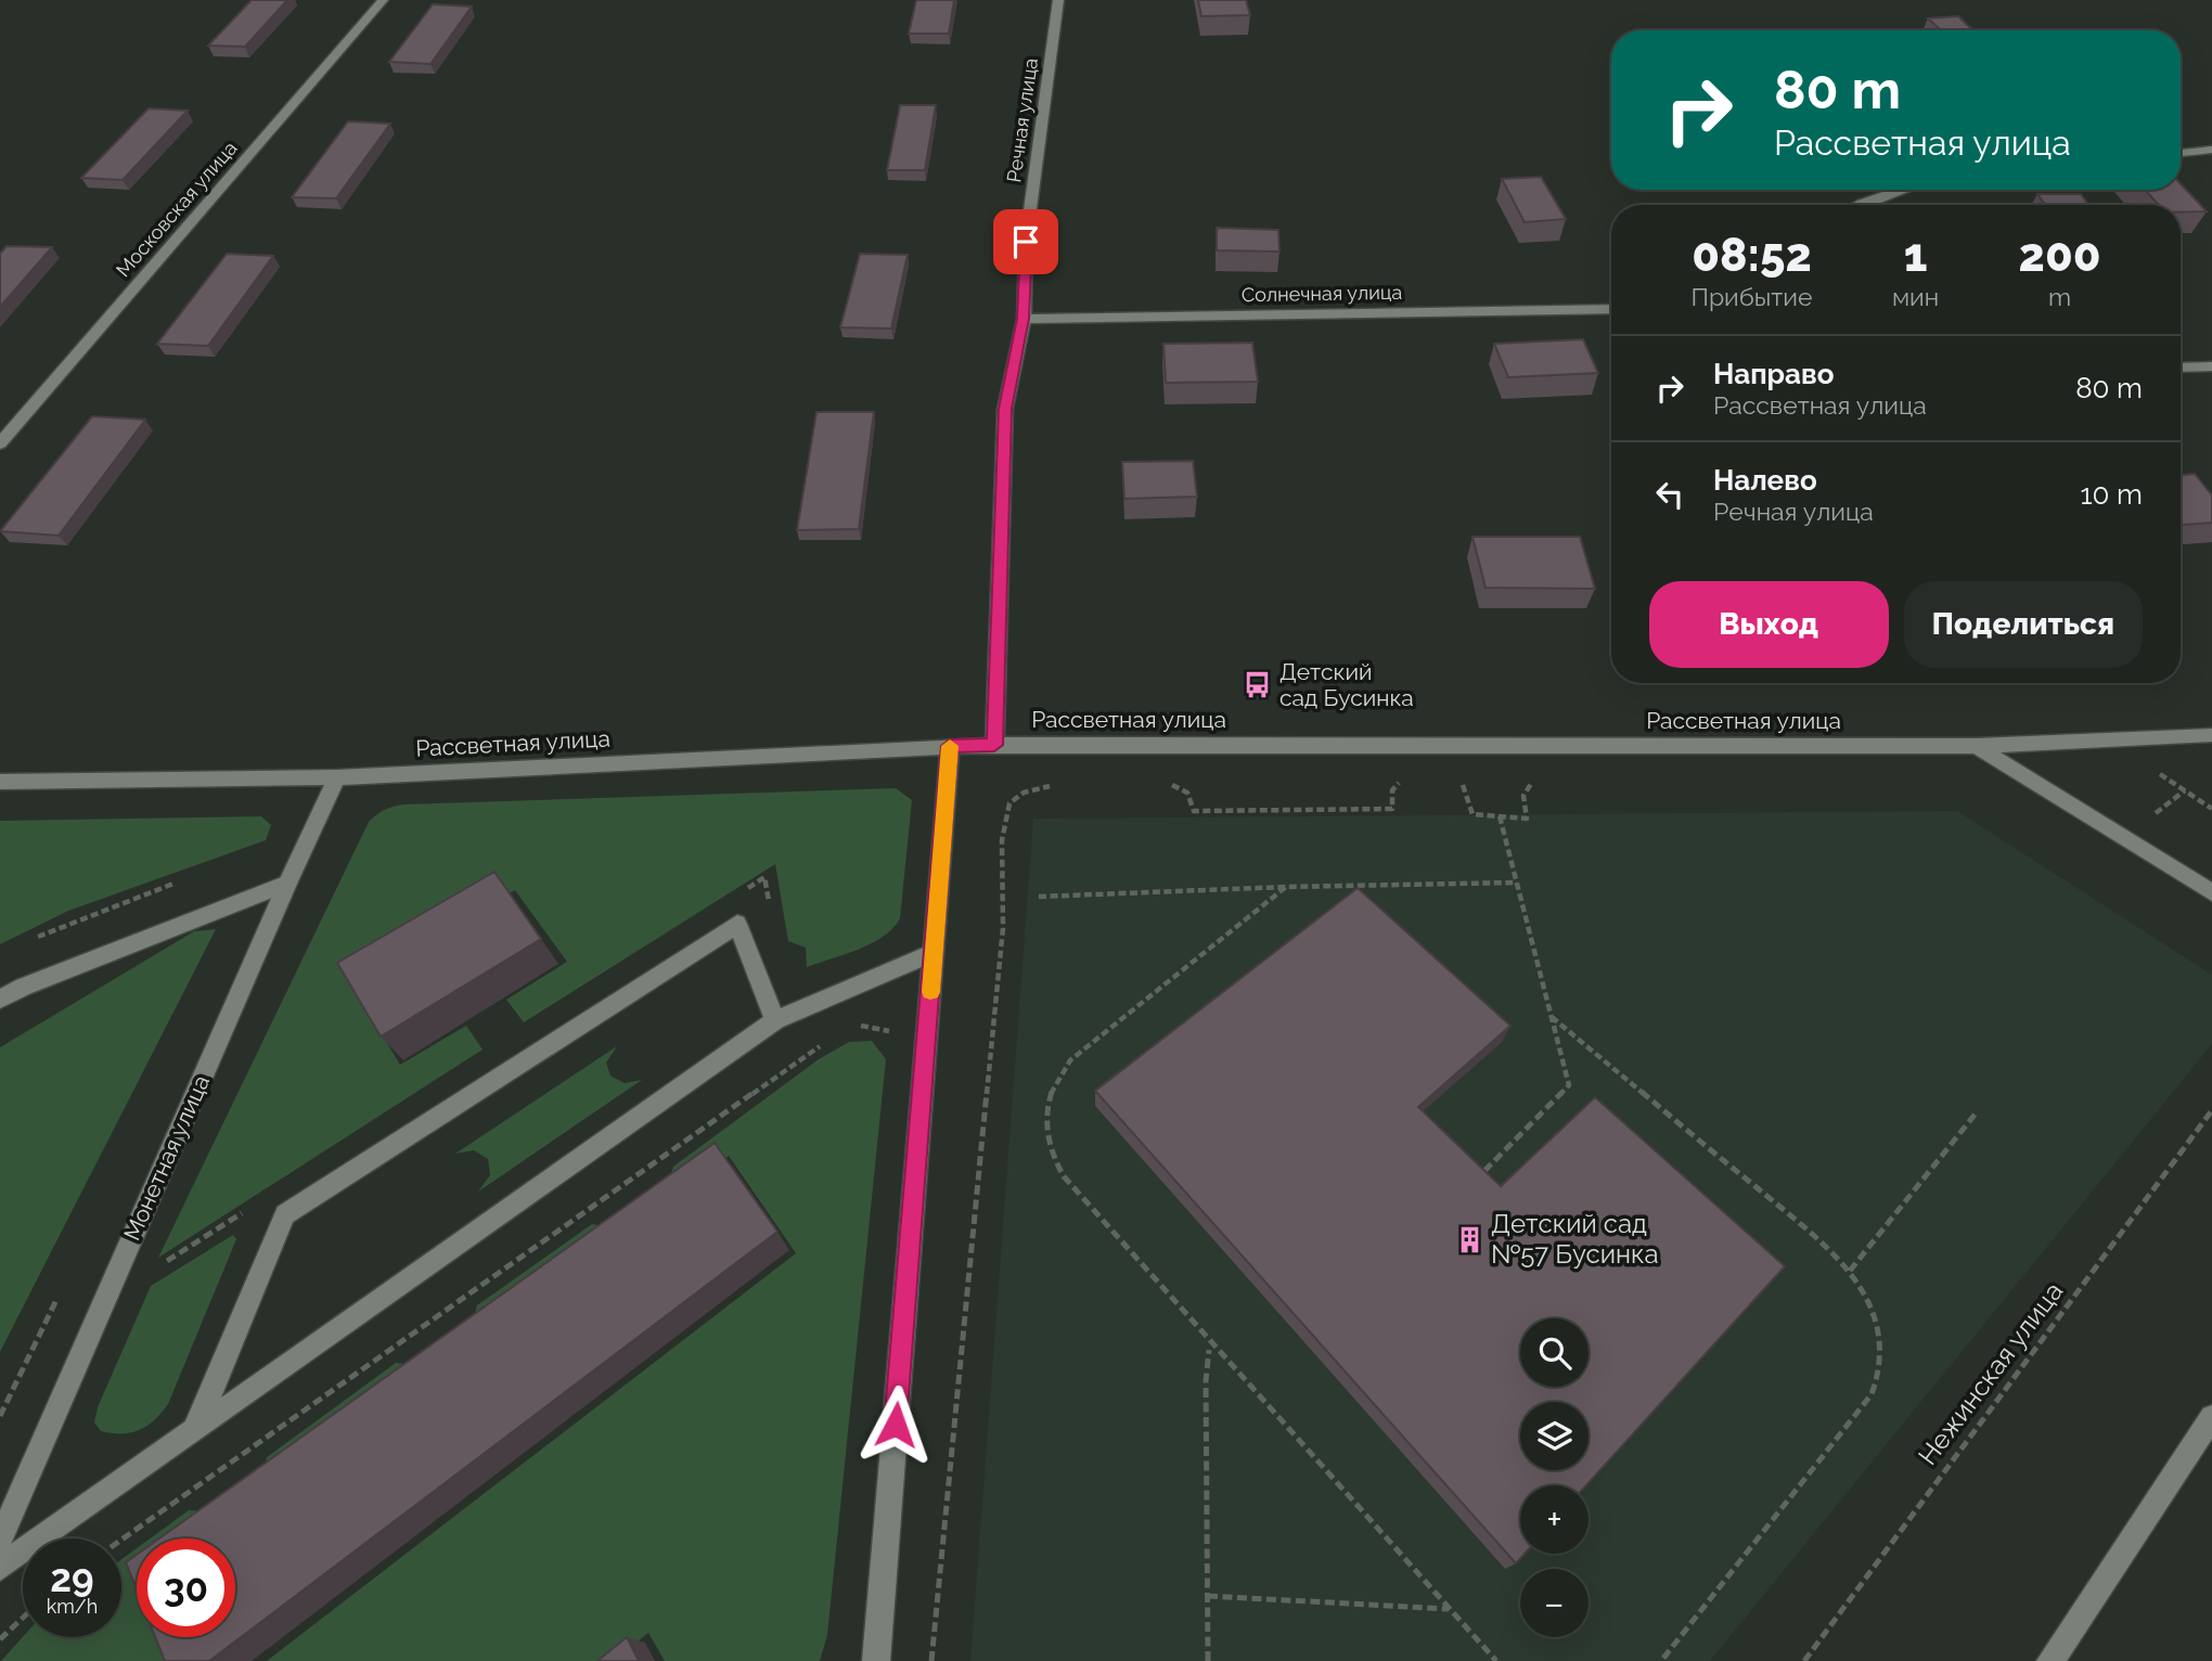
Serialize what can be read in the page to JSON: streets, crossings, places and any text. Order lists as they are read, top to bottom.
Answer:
{
  "streets": {
    "street": [
      "Речная улица",
      "Московская улица",
      "Солнечная улица",
      "Рассветная улица",
      "Монетная улица"
    ],
    "path": ["Нежинская улица"]
  },
  "crossings": [
    ["Речная улица", "Солнечная улица"],
    ["Речная улица", "Рассветная улица"],
    ["Рассветная улица", "Монетная улица"]
  ],
  "places": {
    "bus stop": ["Детский сад Бусинка"],
    "building": ["Детский сад №57 Бусинка"]
  },
  "page": {
    "turn": ["80 m", "Рассветная улица"],
    "eta": [
      "08:52",
      "Прибытие",
      "1",
      "мин",
      "200",
      "m"
    ],
    "list": [
      {
        "name": "Направо",
        "note": "Рассветная улица",
        "value": "80 m"
      },
      {
        "name": "Налево",
        "note": "Речная улица",
        "value": "10 m"
      }
    ],
    "buttons": ["Выход", "Поделиться"],
    "map_buttons": ["+", "−"],
    "speed": "29 km/h",
    "limit": "30"
  }
}
